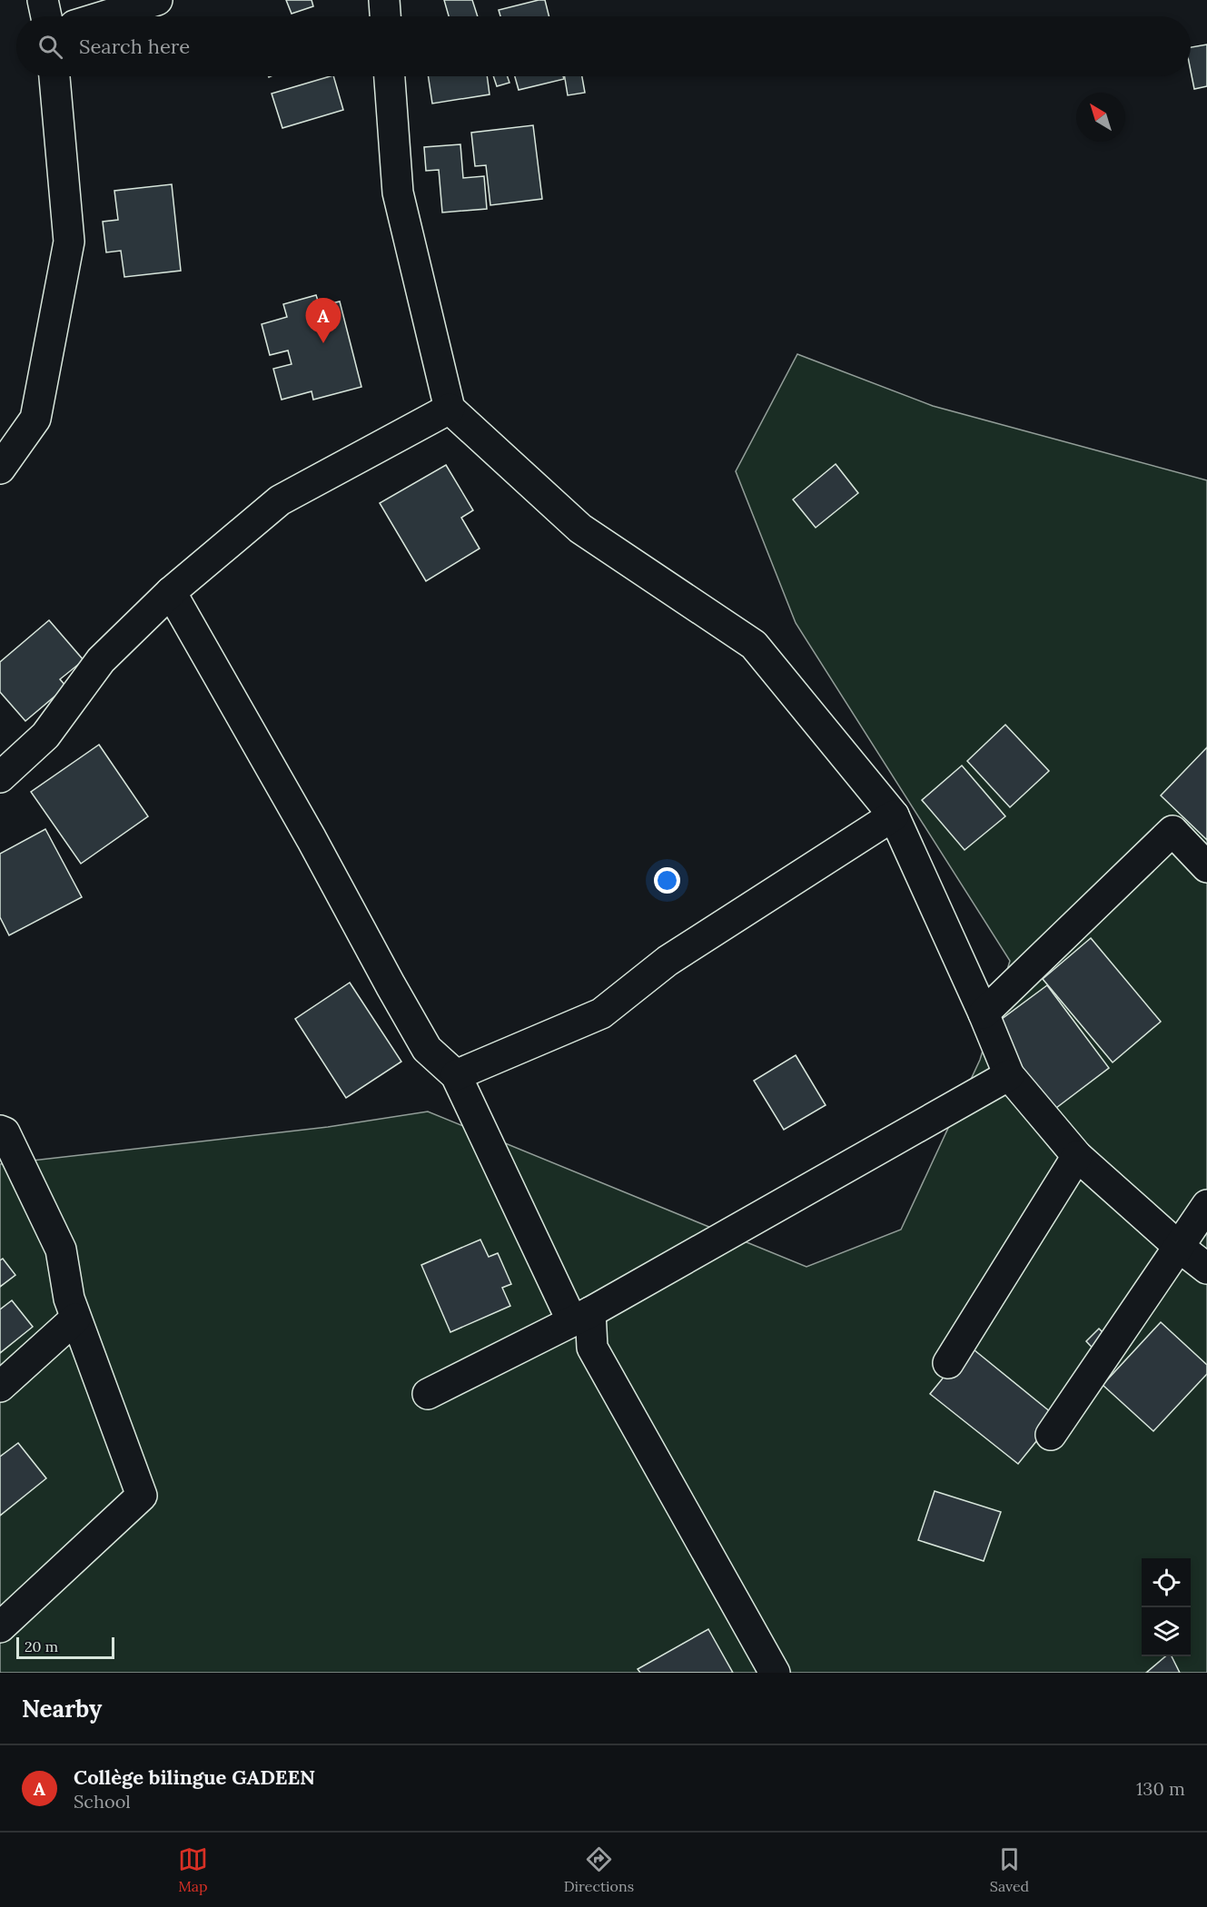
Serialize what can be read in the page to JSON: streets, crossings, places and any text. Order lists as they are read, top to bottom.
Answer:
{
  "scale_bar": "20 m",
  "north": "top left",
  "page": {
    "search": "Search here",
    "pins": "A",
    "scale": "20 m",
    "heading": "Nearby",
    "list": [
      {
        "mark": "A",
        "name": "Collège bilingue GADEEN",
        "note": "School",
        "value": "130 m"
      }
    ],
    "nav": ["Map", "Directions", "Saved"]
  }
}
